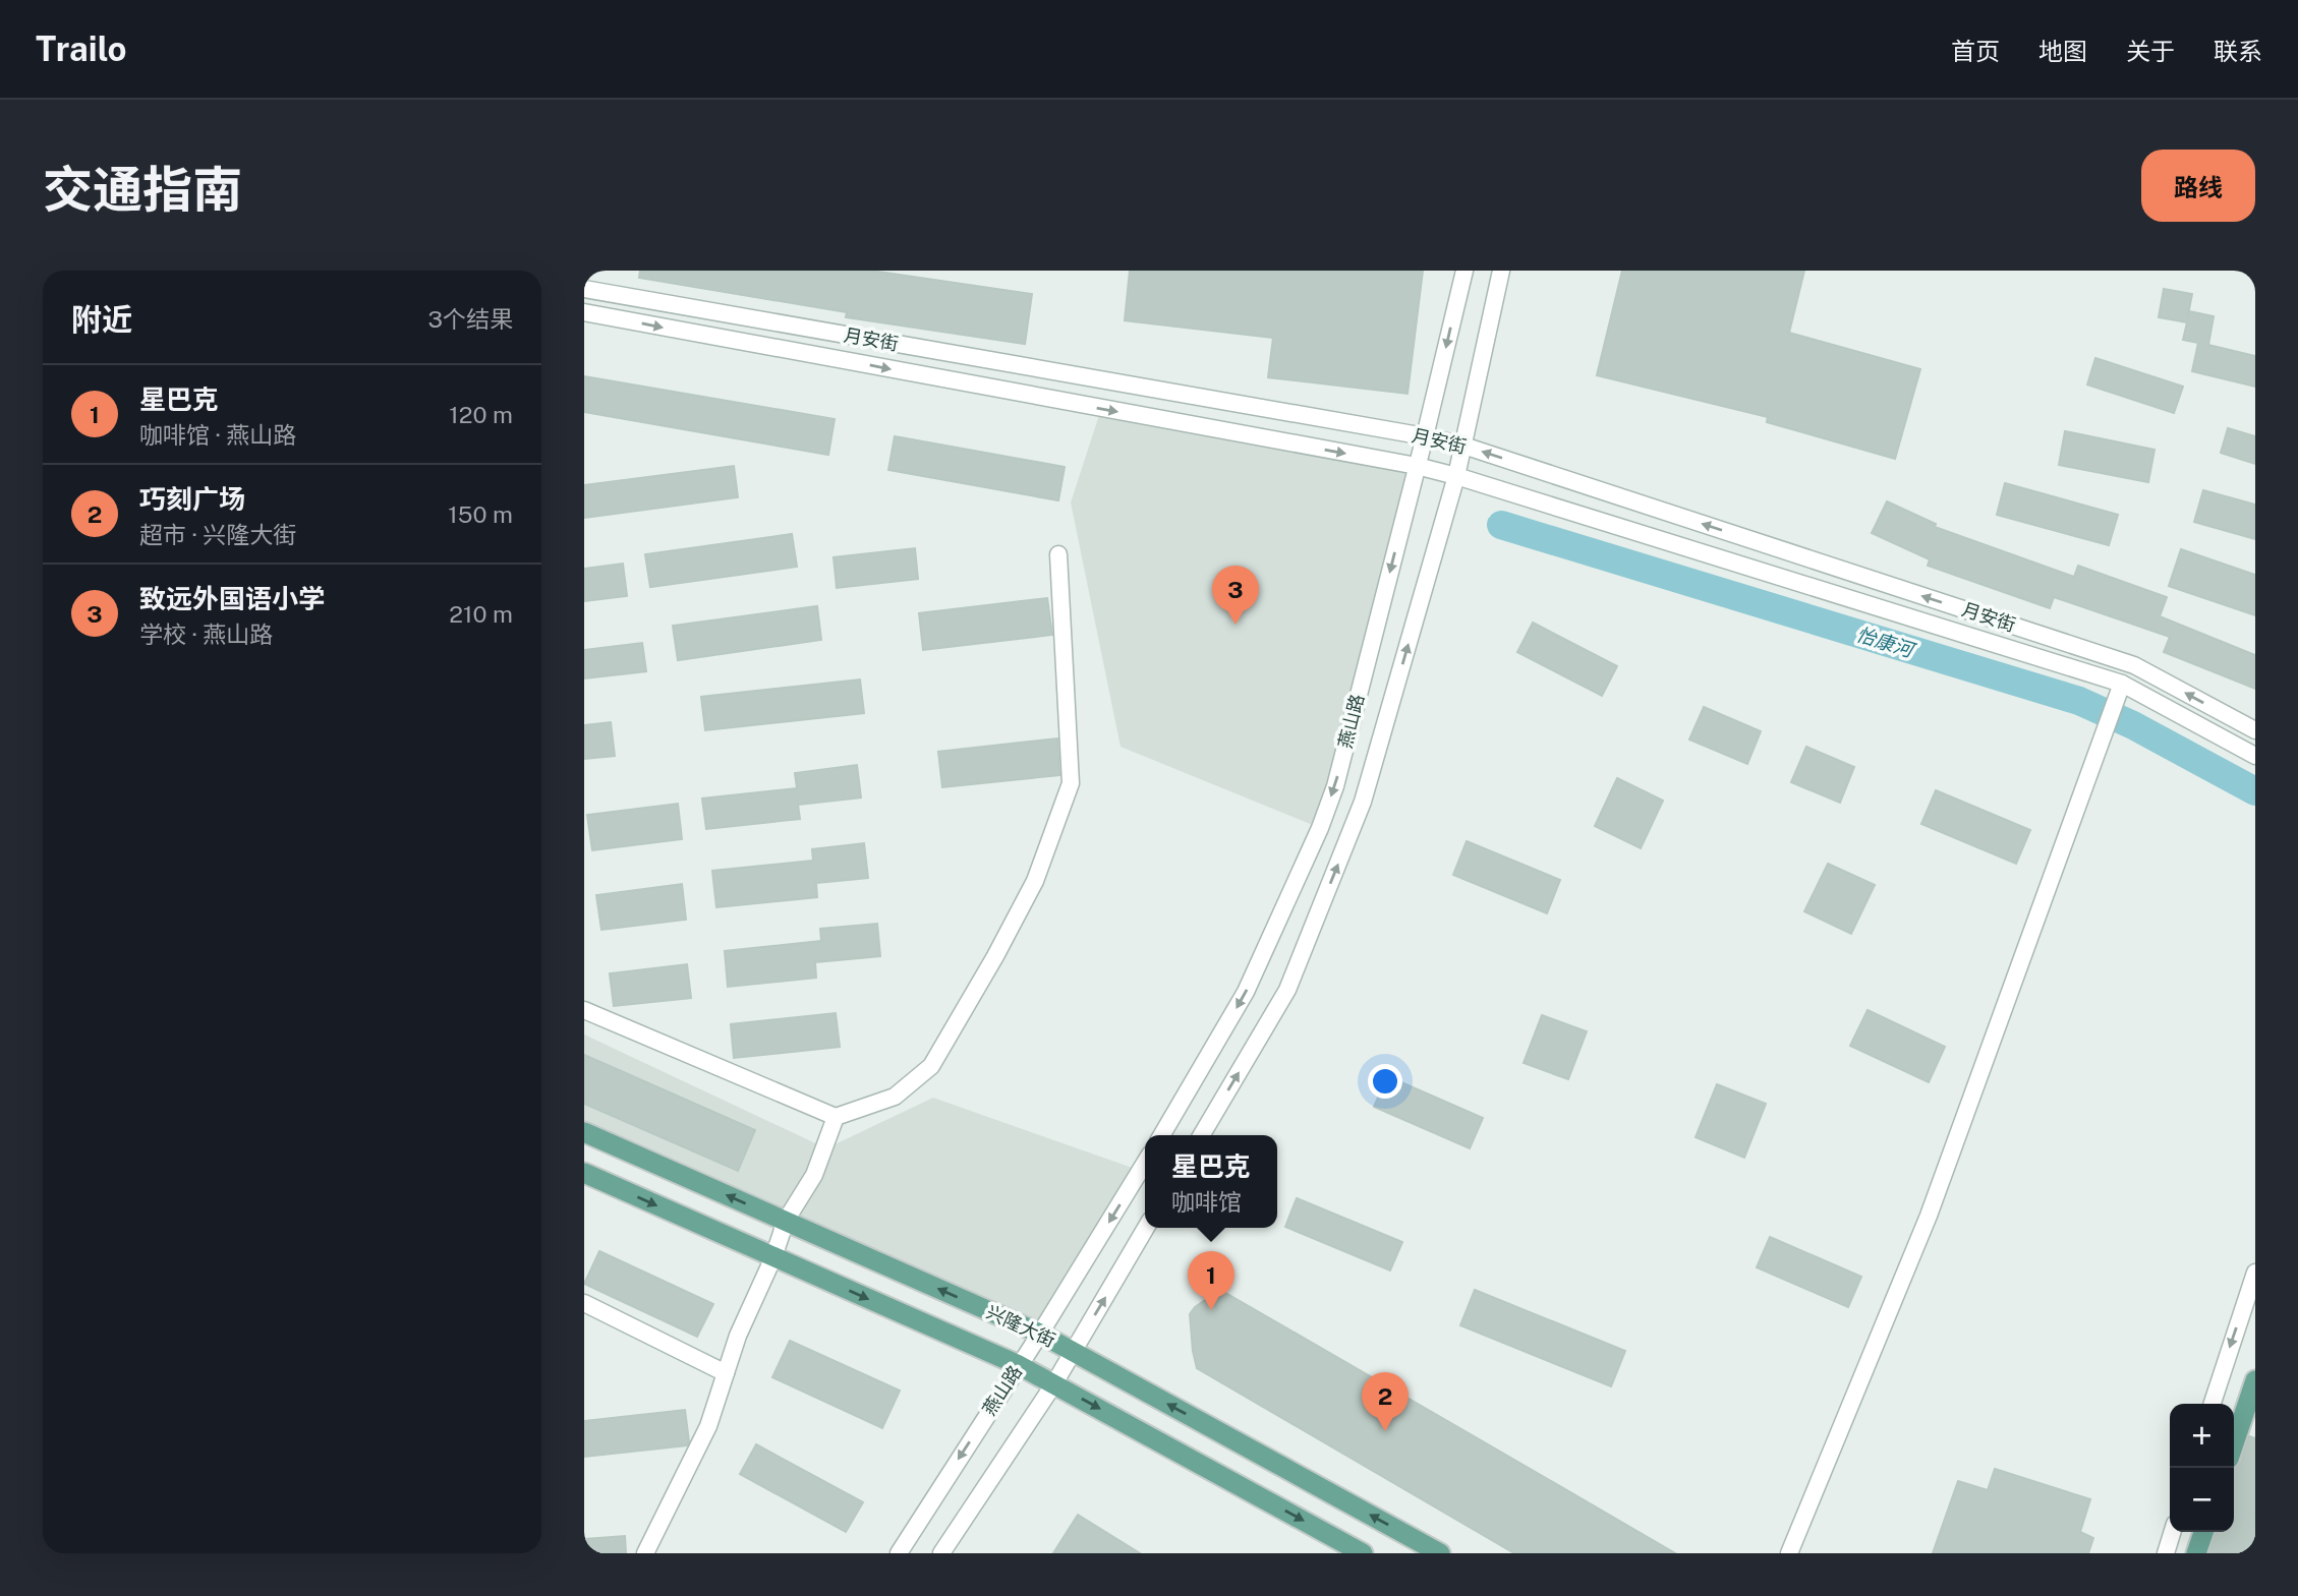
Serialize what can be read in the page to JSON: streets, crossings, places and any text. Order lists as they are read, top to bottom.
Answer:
{
  "streets": {
    "main road": ["兴隆大街"],
    "street": ["月安街", "燕山路"]
  },
  "crossings": [
    ["月安街", "燕山路"],
    ["燕山路", "兴隆大街"]
  ],
  "water": ["怡康河"],
  "page": {
    "header": "Trailo",
    "nav": [
      "首页",
      "地图",
      "关于",
      "联系"
    ],
    "title": "交通指南",
    "buttons": "路线",
    "heading": ["附近", "3个结果"],
    "list": [
      {
        "mark": "1",
        "name": "星巴克",
        "note": "咖啡馆 · 燕山路",
        "value": "120 m"
      },
      {
        "mark": "2",
        "name": "巧刻广场",
        "note": "超市 · 兴隆大街",
        "value": "150 m"
      },
      {
        "mark": "3",
        "name": "致远外国语小学",
        "note": "学校 · 燕山路",
        "value": "210 m"
      }
    ],
    "pins": ["3", "1", "2"],
    "popup": ["星巴克", "咖啡馆"],
    "map_buttons": ["+", "−"]
  }
}
